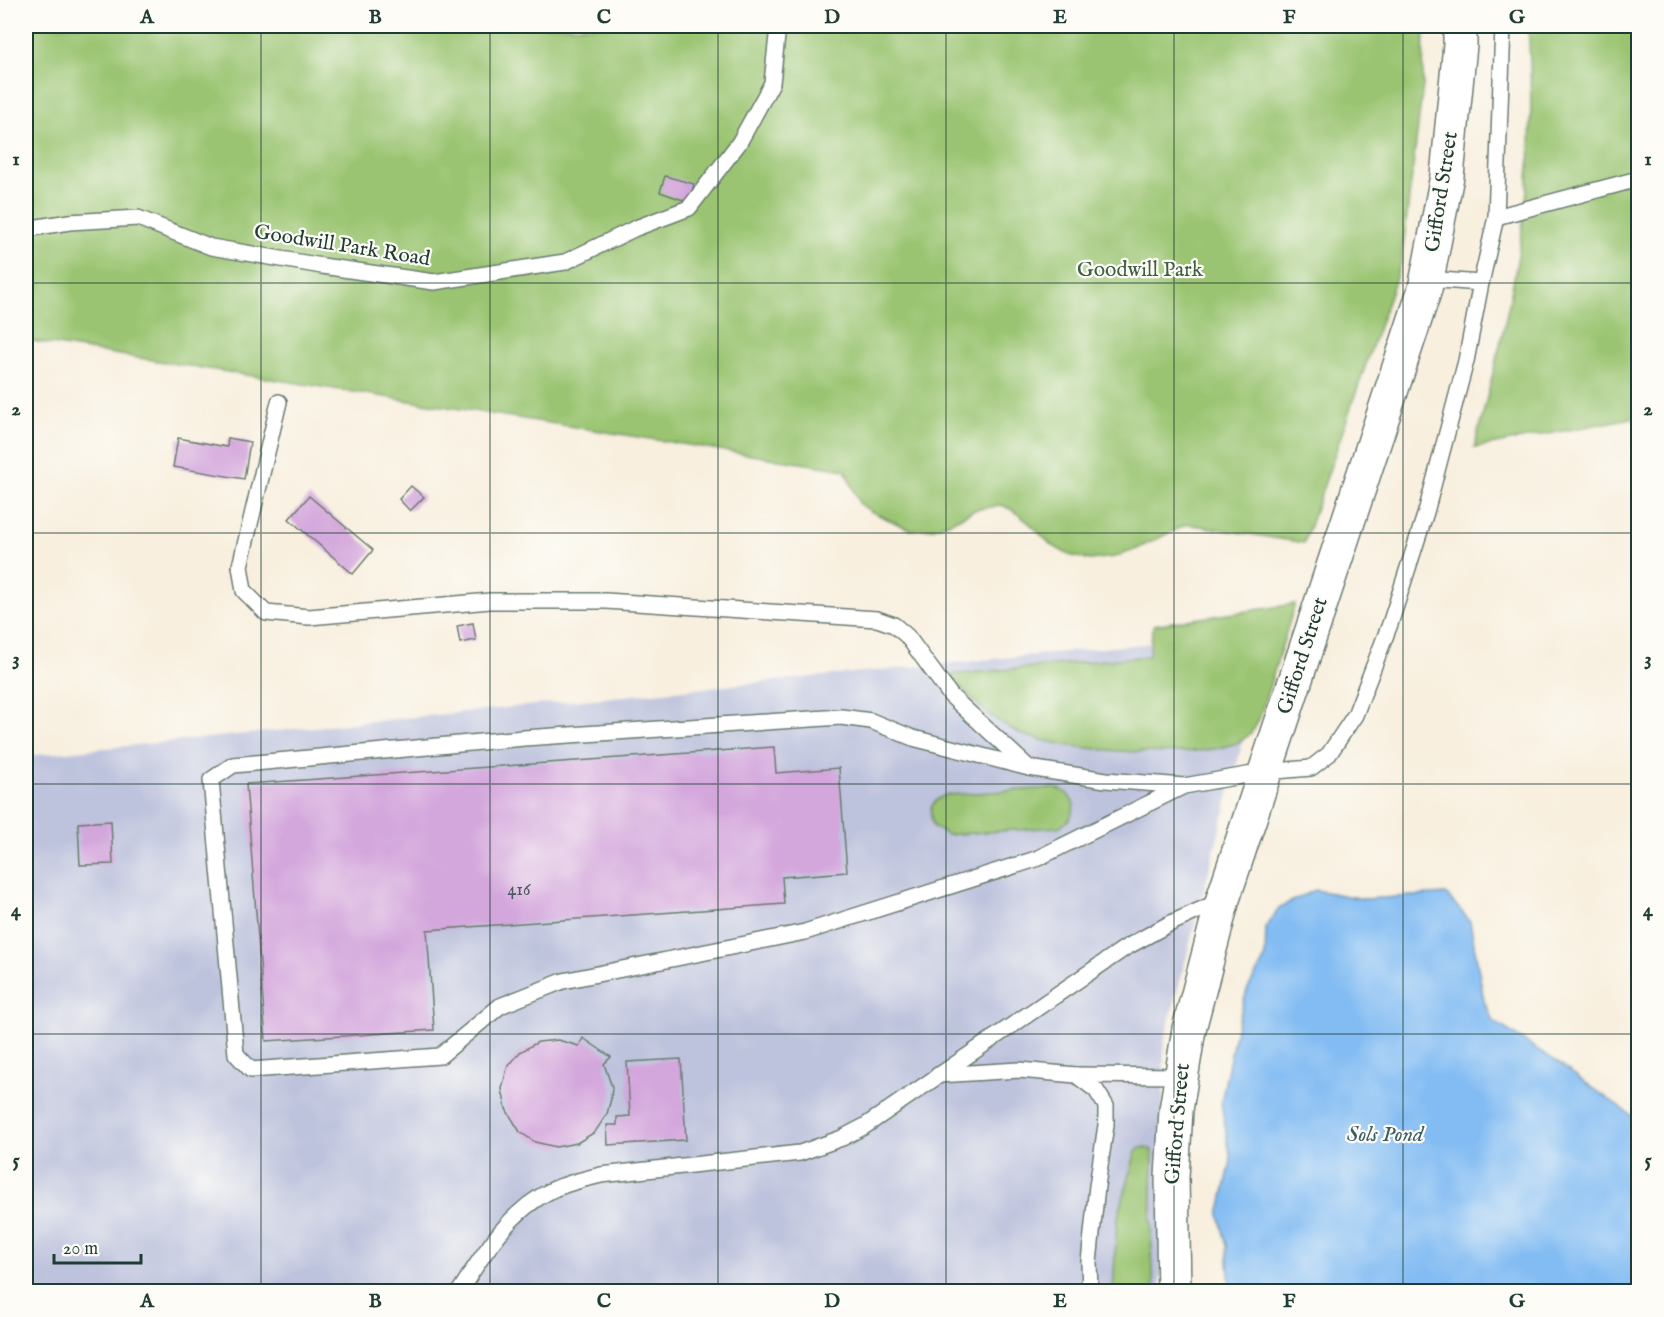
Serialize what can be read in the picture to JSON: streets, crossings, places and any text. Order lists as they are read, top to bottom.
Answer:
{
  "streets": {
    "main road": ["Gifford Street"],
    "lane": ["Goodwill Park Road"]
  },
  "water": ["Sols Pond"],
  "parks": ["Goodwill Park"],
  "house_numbers": ["416"],
  "scale_bar": "20 m",
  "grid": {
    "columns": [
      "A",
      "B",
      "C",
      "D",
      "E",
      "F",
      "G"
    ],
    "rows": [
      "1",
      "2",
      "3",
      "4",
      "5"
    ]
  }
}
